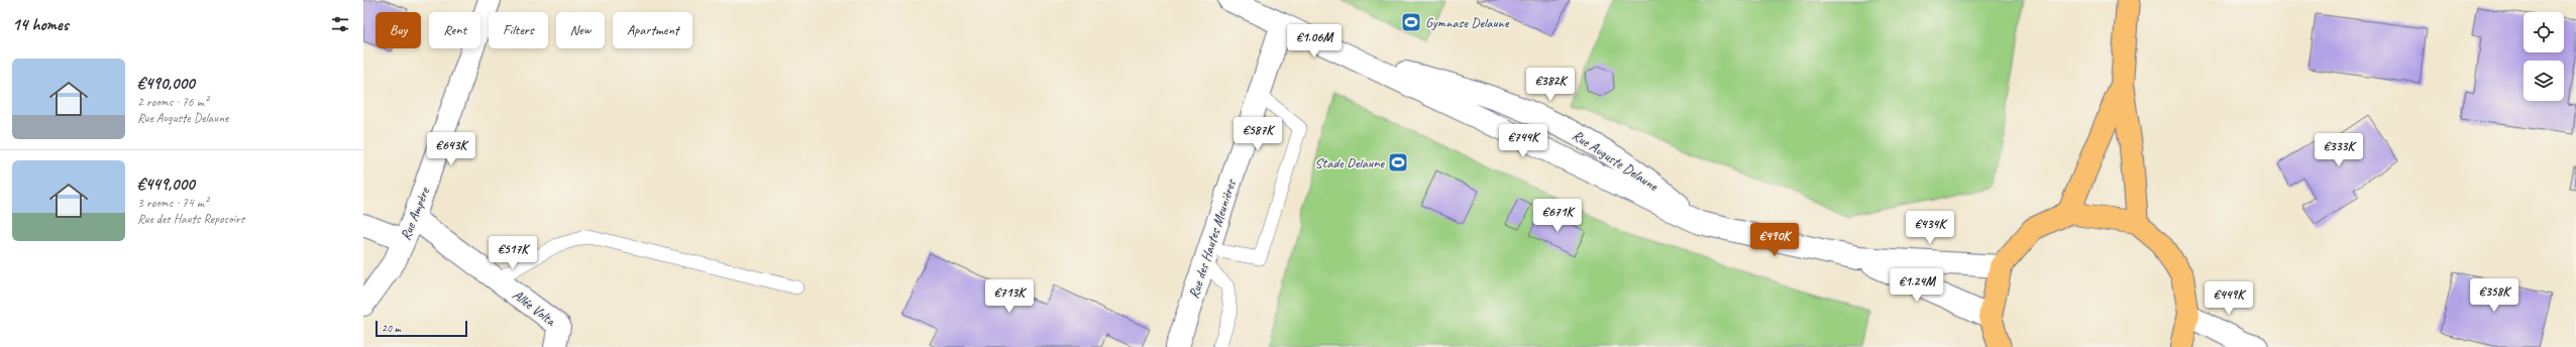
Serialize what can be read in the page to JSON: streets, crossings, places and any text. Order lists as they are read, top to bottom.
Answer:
{
  "streets": {
    "street": [
      "Rue Auguste Delaune",
      "Rue Ampère",
      "Rue des Hautes Meunières",
      "Allée Volta"
    ]
  },
  "crossings": [
    ["Rue Auguste Delaune", "Rue des Hautes Meunières"],
    ["Rue Ampère", "Allée Volta"]
  ],
  "places": {
    "sports": ["Gymnase Delaune", "Stade Delaune"]
  },
  "scale_bar": "20 m",
  "page": {
    "heading": "14 homes",
    "chip": [
      "Buy",
      "Rent",
      "Filters",
      "New",
      "Apartment"
    ],
    "price": [
      "€1.06M",
      "€382K",
      "€587K",
      "€744K",
      "€643K",
      "€333K",
      "€671K",
      "€434K",
      "€490K",
      "€517K",
      "€1.24M",
      "€358K",
      "€713K",
      "€449K"
    ],
    "list": [
      {
        "name": "€490,000",
        "note": "2 rooms · 76 m² · Rue Auguste Delaune"
      },
      {
        "name": "€449,000",
        "note": "3 rooms · 74 m² · Rue des Hauts Reposoirs"
      }
    ],
    "scale": "20 m"
  }
}
